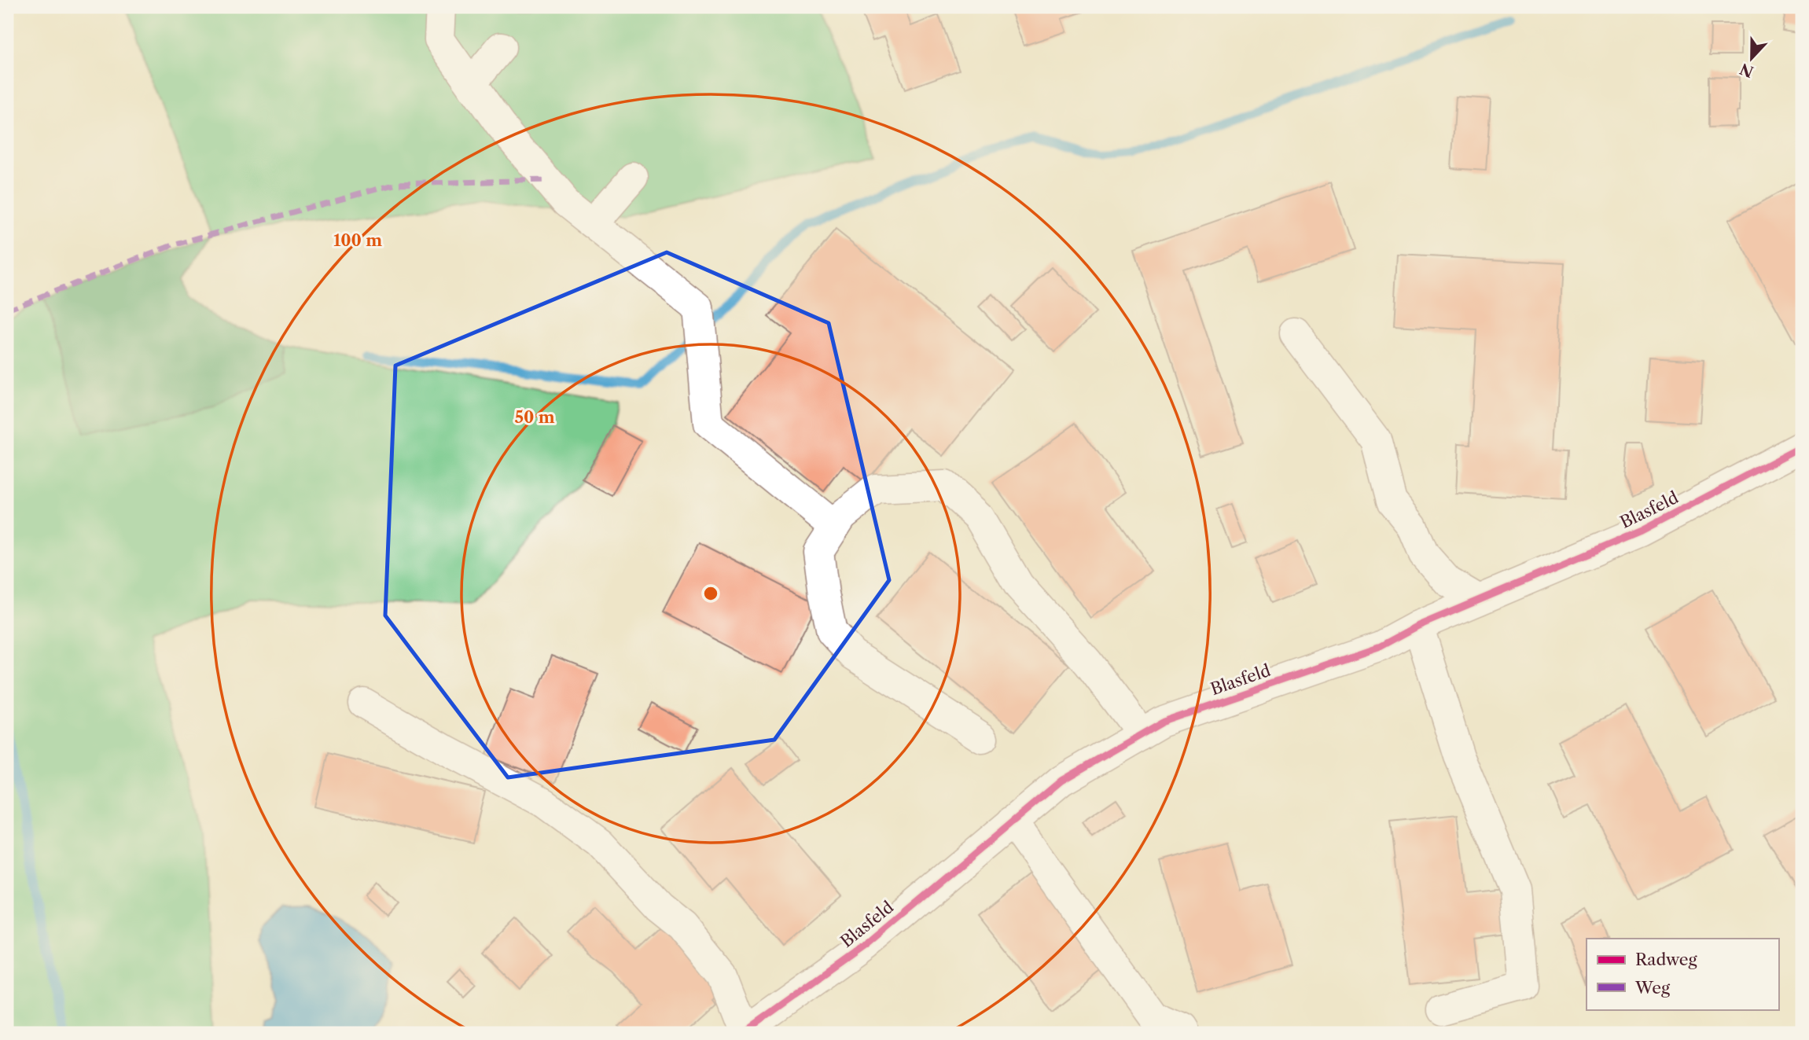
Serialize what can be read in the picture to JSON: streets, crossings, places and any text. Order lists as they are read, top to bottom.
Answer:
{
  "streets": {
    "street": ["Blasfeld"]
  },
  "legend": ["Radweg", "Weg"],
  "north": "bottom",
  "rings": ["100 m", "50 m"]
}
